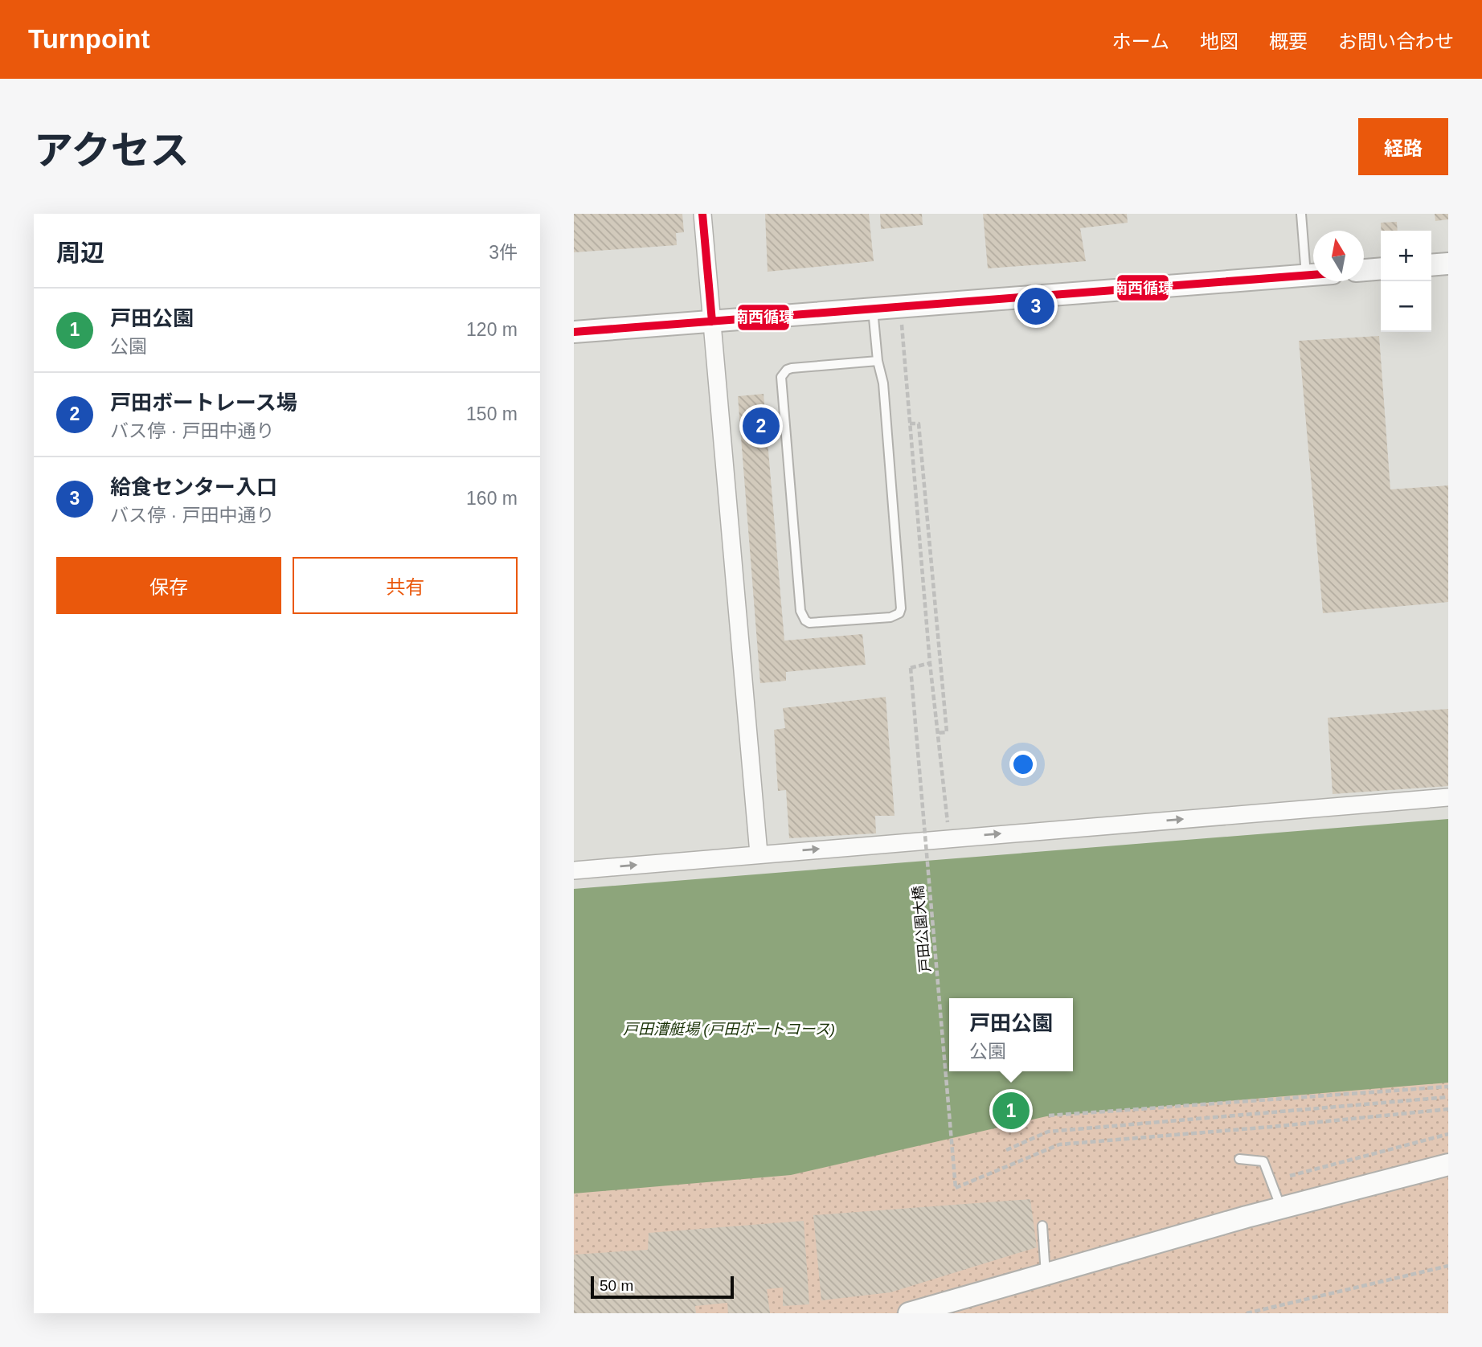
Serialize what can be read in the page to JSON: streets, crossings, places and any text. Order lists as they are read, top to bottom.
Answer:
{
  "streets": {
    "path": ["戸田公園大橋"]
  },
  "water": ["戸田漕艇場 (戸田ボートコース)"],
  "lines": ["transit line 南西循環"],
  "scale_bar": "50 m",
  "north": "top",
  "page": {
    "header": "Turnpoint",
    "nav": [
      "ホーム",
      "地図",
      "概要",
      "お問い合わせ"
    ],
    "title": "アクセス",
    "buttons": [
      "経路",
      ["保存", "共有"]
    ],
    "heading": ["周辺", "3件"],
    "map_buttons": ["+", "−"],
    "pins": ["3", "2", "1"],
    "list": [
      {
        "mark": "1",
        "name": "戸田公園",
        "note": "公園",
        "value": "120 m"
      },
      {
        "mark": "2",
        "name": "戸田ボートレース場",
        "note": "バス停 · 戸田中通り",
        "value": "150 m"
      },
      {
        "mark": "3",
        "name": "給食センター入口",
        "note": "バス停 · 戸田中通り",
        "value": "160 m"
      }
    ],
    "popup": ["戸田公園", "公園"],
    "scale": "50 m"
  }
}
